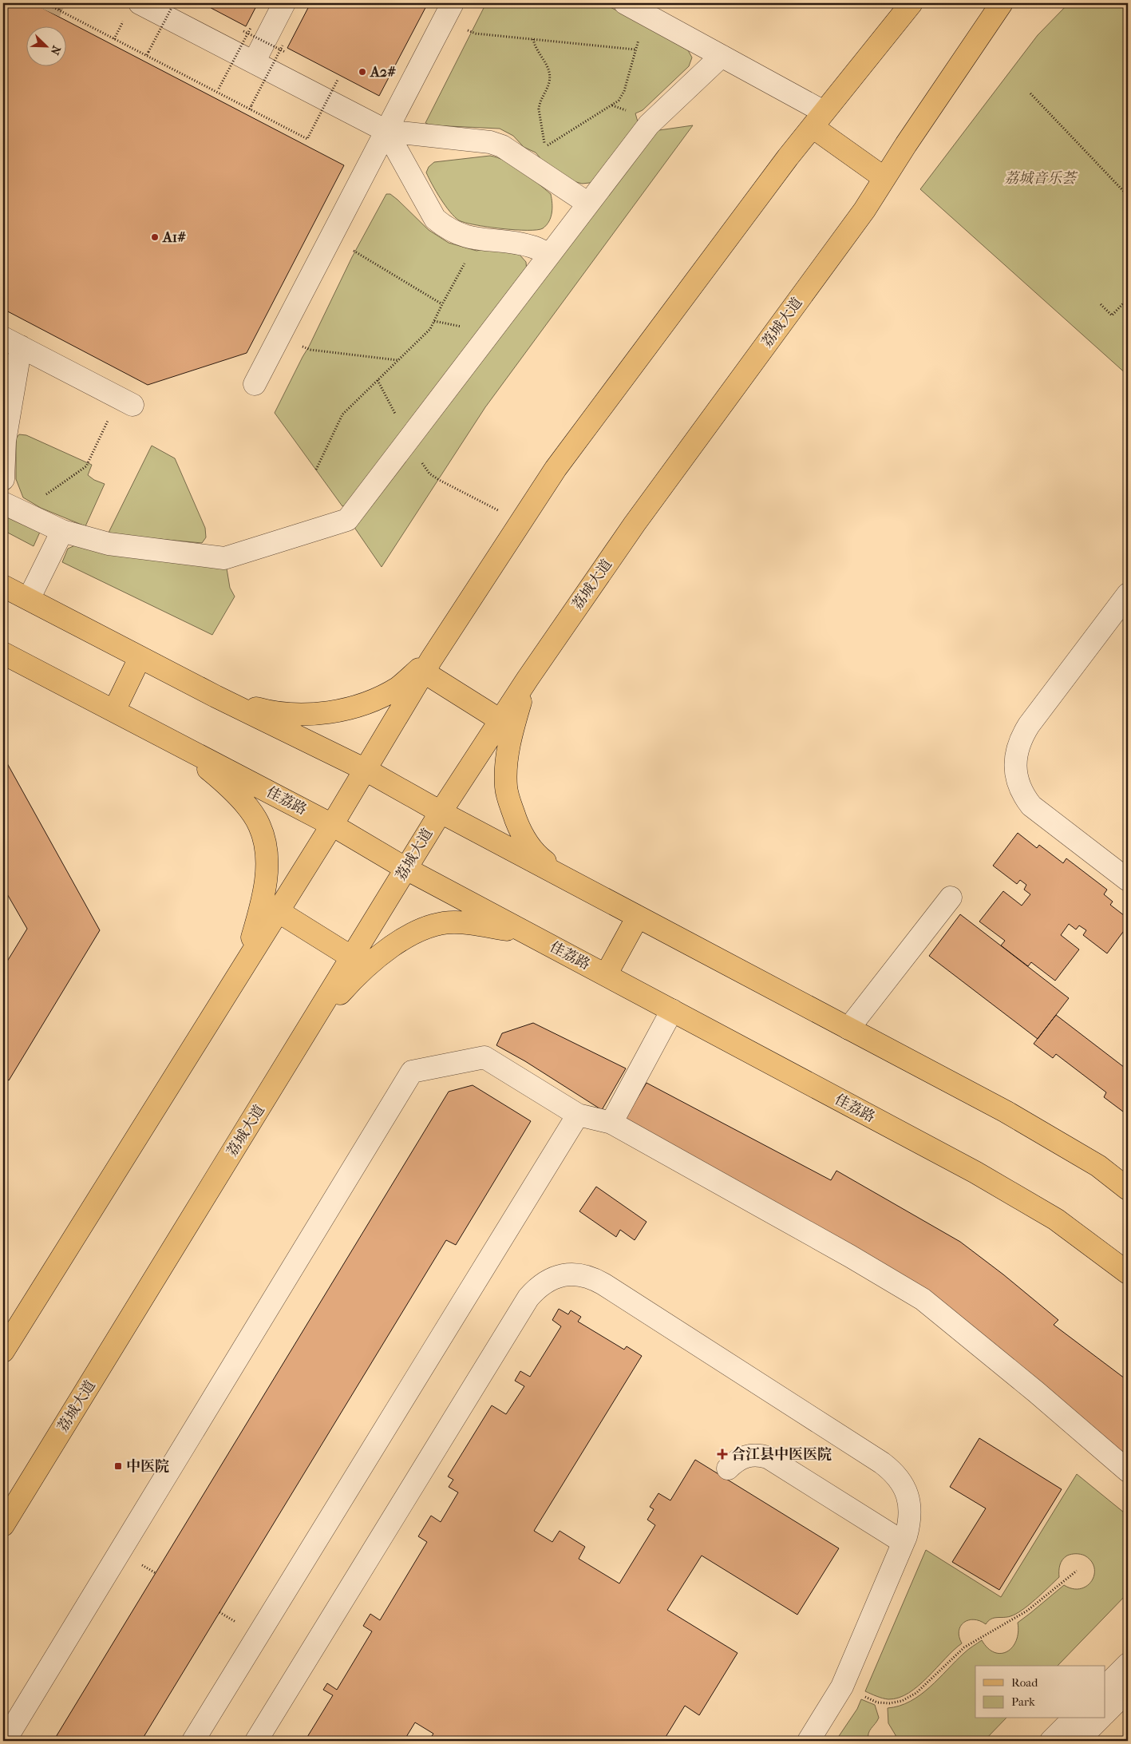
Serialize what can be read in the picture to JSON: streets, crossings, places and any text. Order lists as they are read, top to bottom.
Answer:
{
  "streets": {
    "main road": ["荔城大道", "佳荔路"]
  },
  "crossings": [
    ["荔城大道", "佳荔路"]
  ],
  "parks": ["荔城音乐荟"],
  "places": {
    "other": ["A2#", "A1#"],
    "health": ["合江县中医医院"],
    "transit": ["中医院"]
  },
  "legend": ["Road", "Park"],
  "north": "bottom right"
}
